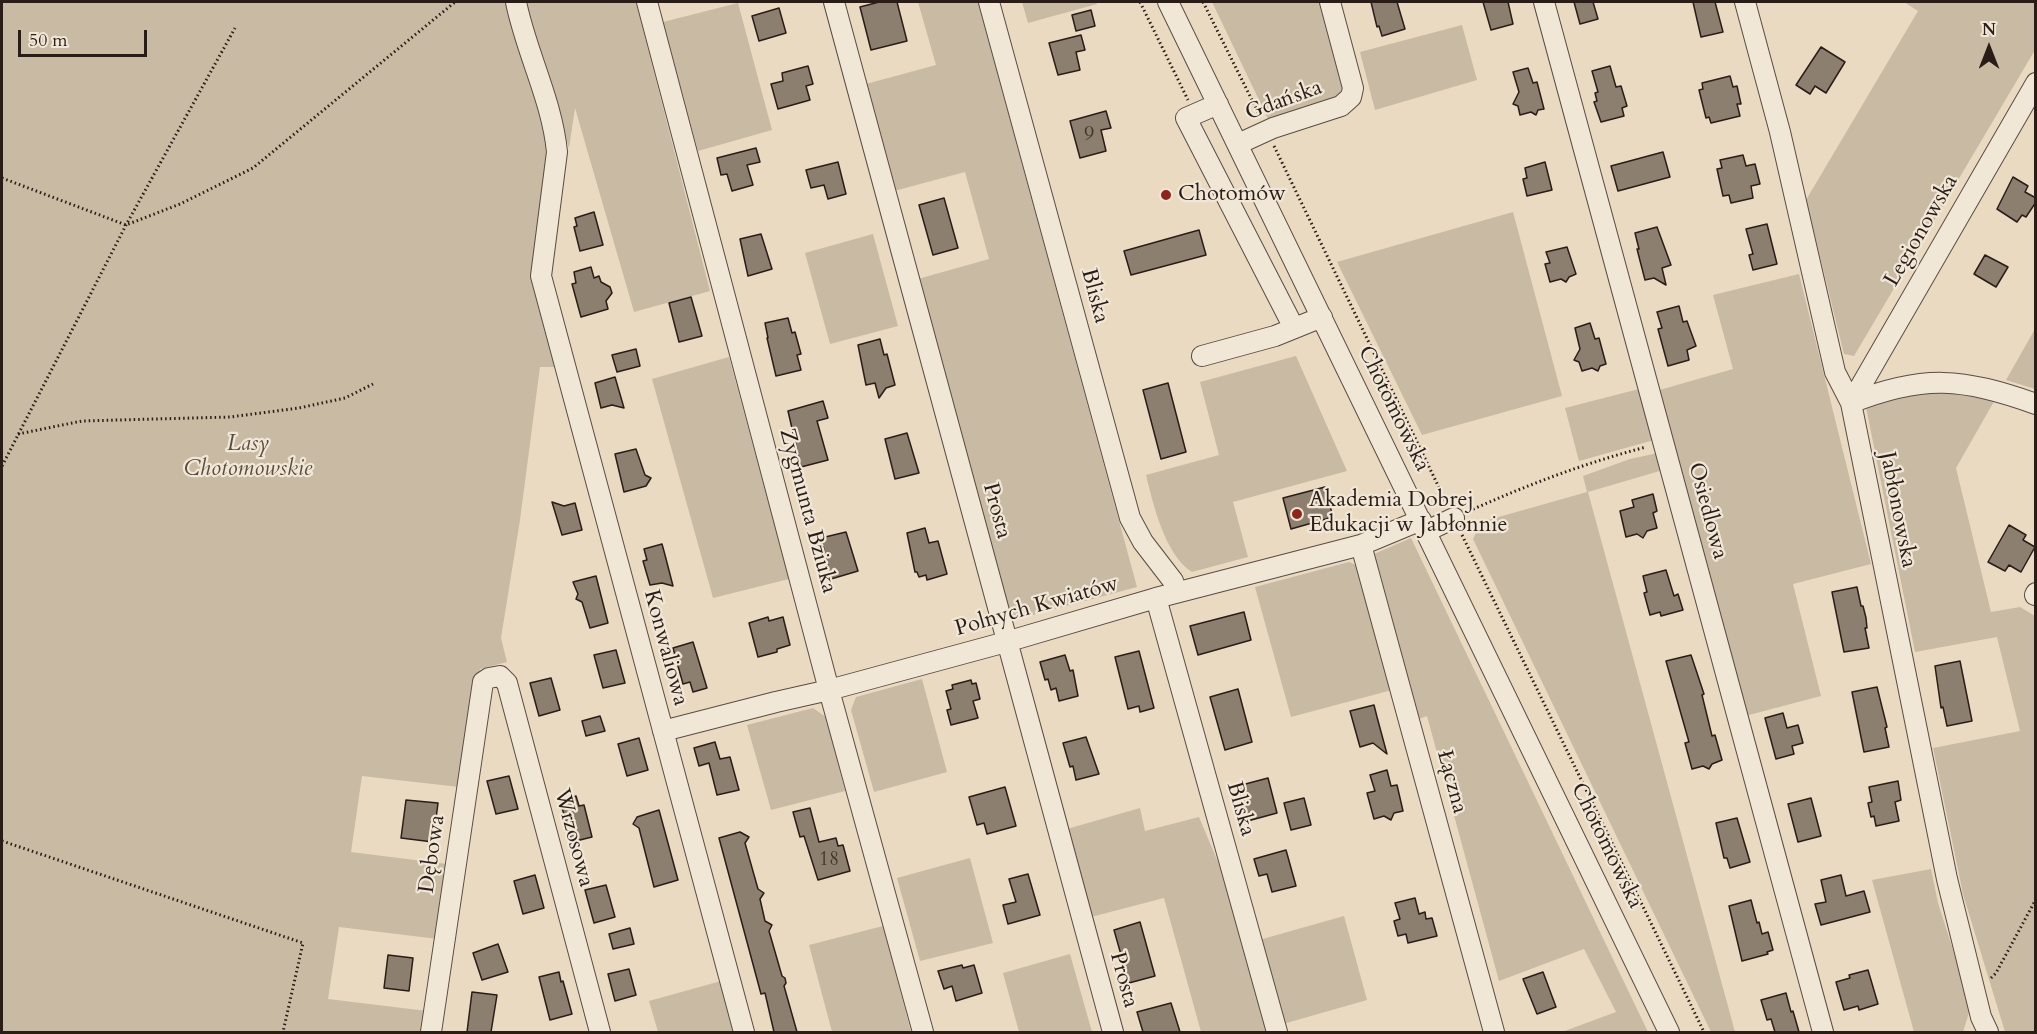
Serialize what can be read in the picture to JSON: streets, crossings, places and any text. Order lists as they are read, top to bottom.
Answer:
{
  "streets": {
    "street": [
      "Gdańska",
      "Legionowska",
      "Bliska",
      "Chotomowska",
      "Jabłonowska",
      "Zygmunta Bziuka",
      "Prosta",
      "Osiedlowa",
      "Polnych Kwiatów",
      "Konwaliowa",
      "Łączna",
      "Wrzosowa",
      "Dębowa"
    ]
  },
  "crossings": [
    ["Gdańska", "Chotomowska"],
    ["Legionowska", "Jabłonowska"],
    ["Bliska", "Polnych Kwiatów"],
    ["Chotomowska", "Polnych Kwiatów"],
    ["Zygmunta Bziuka", "Polnych Kwiatów"],
    ["Prosta", "Polnych Kwiatów"],
    ["Polnych Kwiatów", "Konwaliowa"],
    ["Polnych Kwiatów", "Łączna"],
    ["Wrzosowa", "Dębowa"]
  ],
  "parks": ["Lasy Chotomowskie"],
  "places": ["Chotomów", "Akademia Dobrej Edukacji w Jabłonnie"],
  "house_numbers": ["9", "18"],
  "scale_bar": "50 m",
  "north": "top"
}
